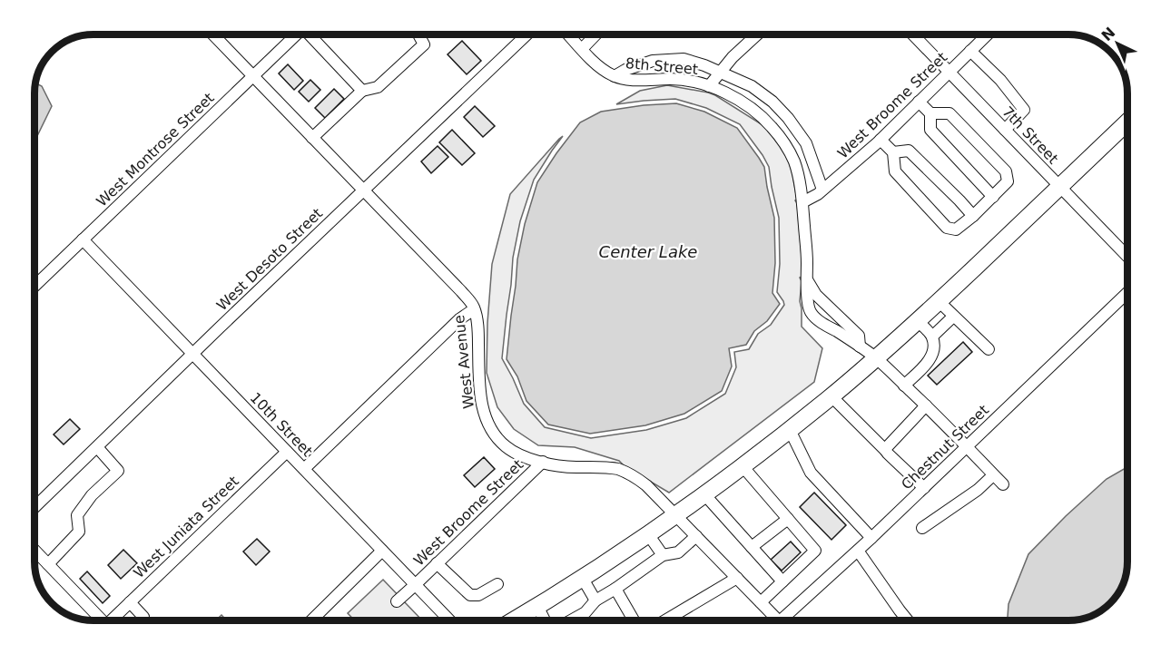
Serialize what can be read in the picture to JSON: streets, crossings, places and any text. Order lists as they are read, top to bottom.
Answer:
{
  "streets": {
    "street": [
      "8th Street",
      "West Broome Street",
      "7th Street",
      "West Montrose Street",
      "West Desoto Street",
      "West Avenue",
      "10th Street",
      "Chestnut Street",
      "West Juniata Street"
    ]
  },
  "crossings": [
    ["8th Street", "West Broome Street"],
    ["8th Street", "Chestnut Street"],
    ["West Broome Street", "7th Street"],
    ["West Broome Street", "West Avenue"],
    ["West Broome Street", "10th Street"],
    ["West Montrose Street", "West Avenue"],
    ["West Montrose Street", "10th Street"],
    ["West Desoto Street", "West Avenue"],
    ["West Desoto Street", "10th Street"],
    ["10th Street", "West Juniata Street"]
  ],
  "water": ["Center Lake"],
  "north": "top left"
}
